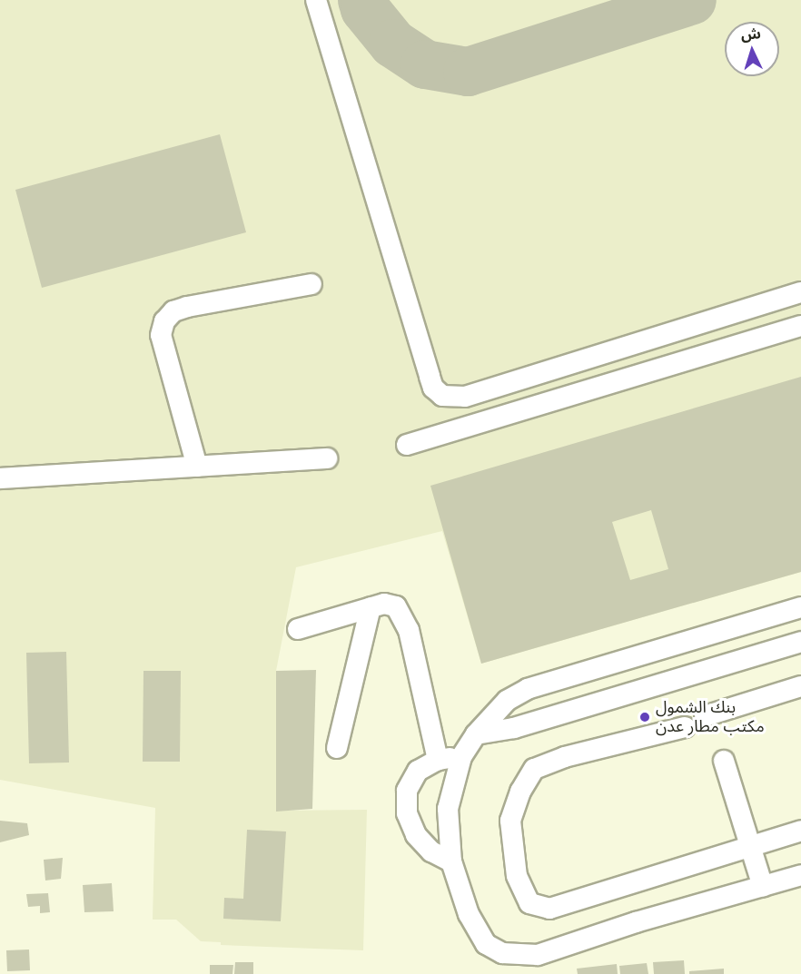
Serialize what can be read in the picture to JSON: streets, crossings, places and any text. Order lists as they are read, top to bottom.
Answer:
{
  "places": ["بنك الشمول مكتب مطار عدن"],
  "north": "top"
}
